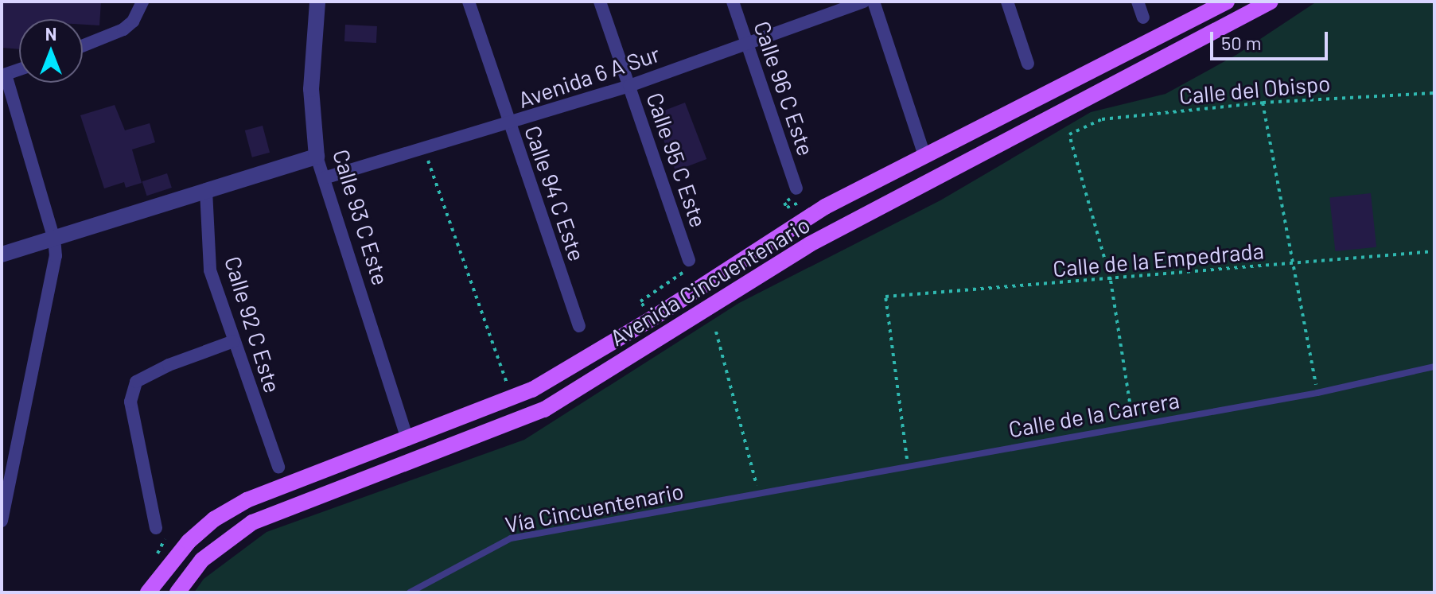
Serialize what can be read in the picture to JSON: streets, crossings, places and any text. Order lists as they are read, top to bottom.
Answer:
{
  "streets": {
    "main road": ["Avenida Cincuentenario"],
    "street": [
      "Avenida 6 A Sur",
      "Calle 96 C Este",
      "Calle 95 C Este",
      "Calle 94 C Este",
      "Calle 93 C Este",
      "Calle 92 C Este"
    ],
    "lane": ["Calle de la Carrera", "Vía Cincuentenario"],
    "path": ["Calle del Obispo", "Calle de la Empedrada"]
  },
  "crossings": [
    ["Avenida 6 A Sur", "Calle 96 C Este"],
    ["Avenida 6 A Sur", "Calle 95 C Este"],
    ["Avenida 6 A Sur", "Calle 94 C Este"],
    ["Avenida 6 A Sur", "Calle 93 C Este"],
    ["Calle del Obispo", "Calle de la Empedrada"],
    ["Calle 93 C Este", "Avenida Cincuentenario"],
    ["Calle de la Empedrada", "Calle de la Carrera"],
    ["Calle de la Carrera", "Vía Cincuentenario"]
  ],
  "scale_bar": "50 m",
  "north": "top"
}
